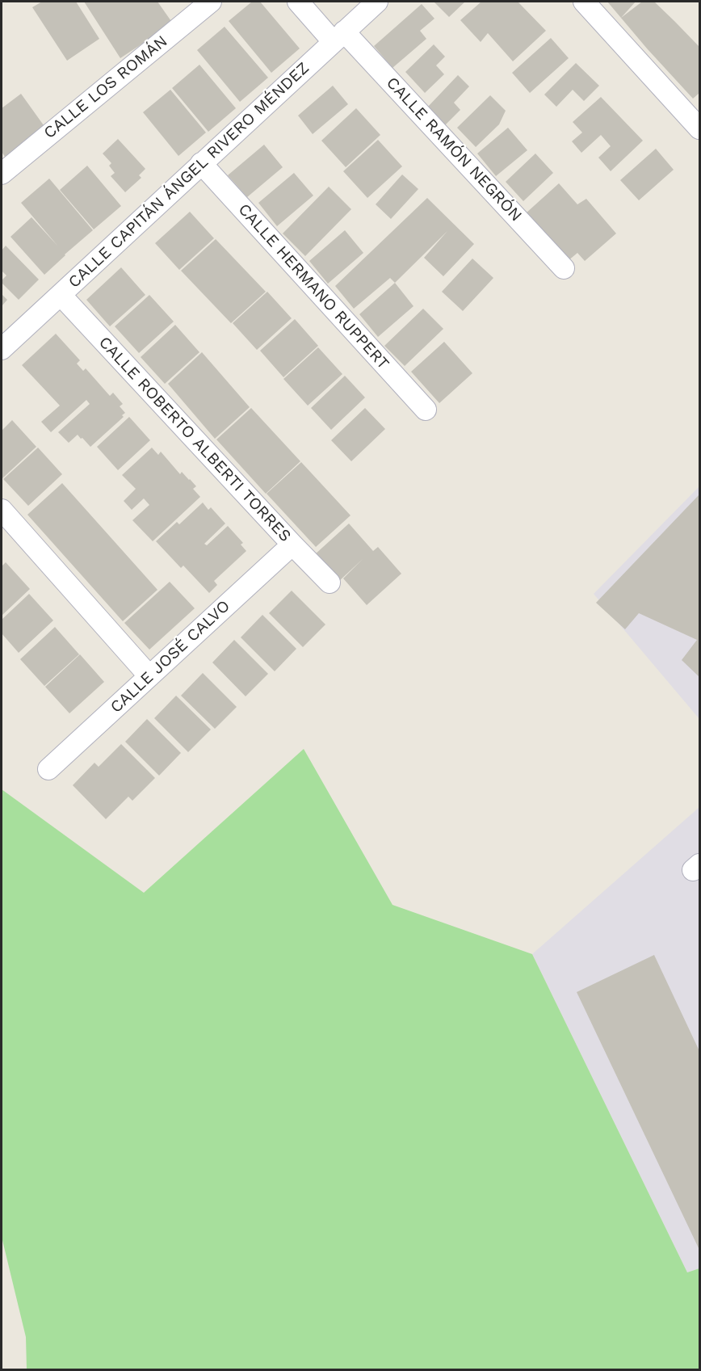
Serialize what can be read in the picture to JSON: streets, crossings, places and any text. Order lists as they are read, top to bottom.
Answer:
{
  "streets": {
    "street": [
      "CALLE LOS ROMÁN",
      "CALLE RAMÓN NEGRÓN",
      "CALLE CAPITÁN ÁNGEL RIVERO MÉNDEZ",
      "CALLE HERMANO RUPPERT",
      "CALLE ROBERTO ALBERTI TORRES",
      "CALLE JOSÉ CALVO"
    ]
  },
  "crossings": [
    ["CALLE RAMÓN NEGRÓN", "CALLE CAPITÁN ÁNGEL RIVERO MÉNDEZ"],
    ["CALLE CAPITÁN ÁNGEL RIVERO MÉNDEZ", "CALLE HERMANO RUPPERT"],
    ["CALLE CAPITÁN ÁNGEL RIVERO MÉNDEZ", "CALLE ROBERTO ALBERTI TORRES"],
    ["CALLE ROBERTO ALBERTI TORRES", "CALLE JOSÉ CALVO"]
  ]
}
